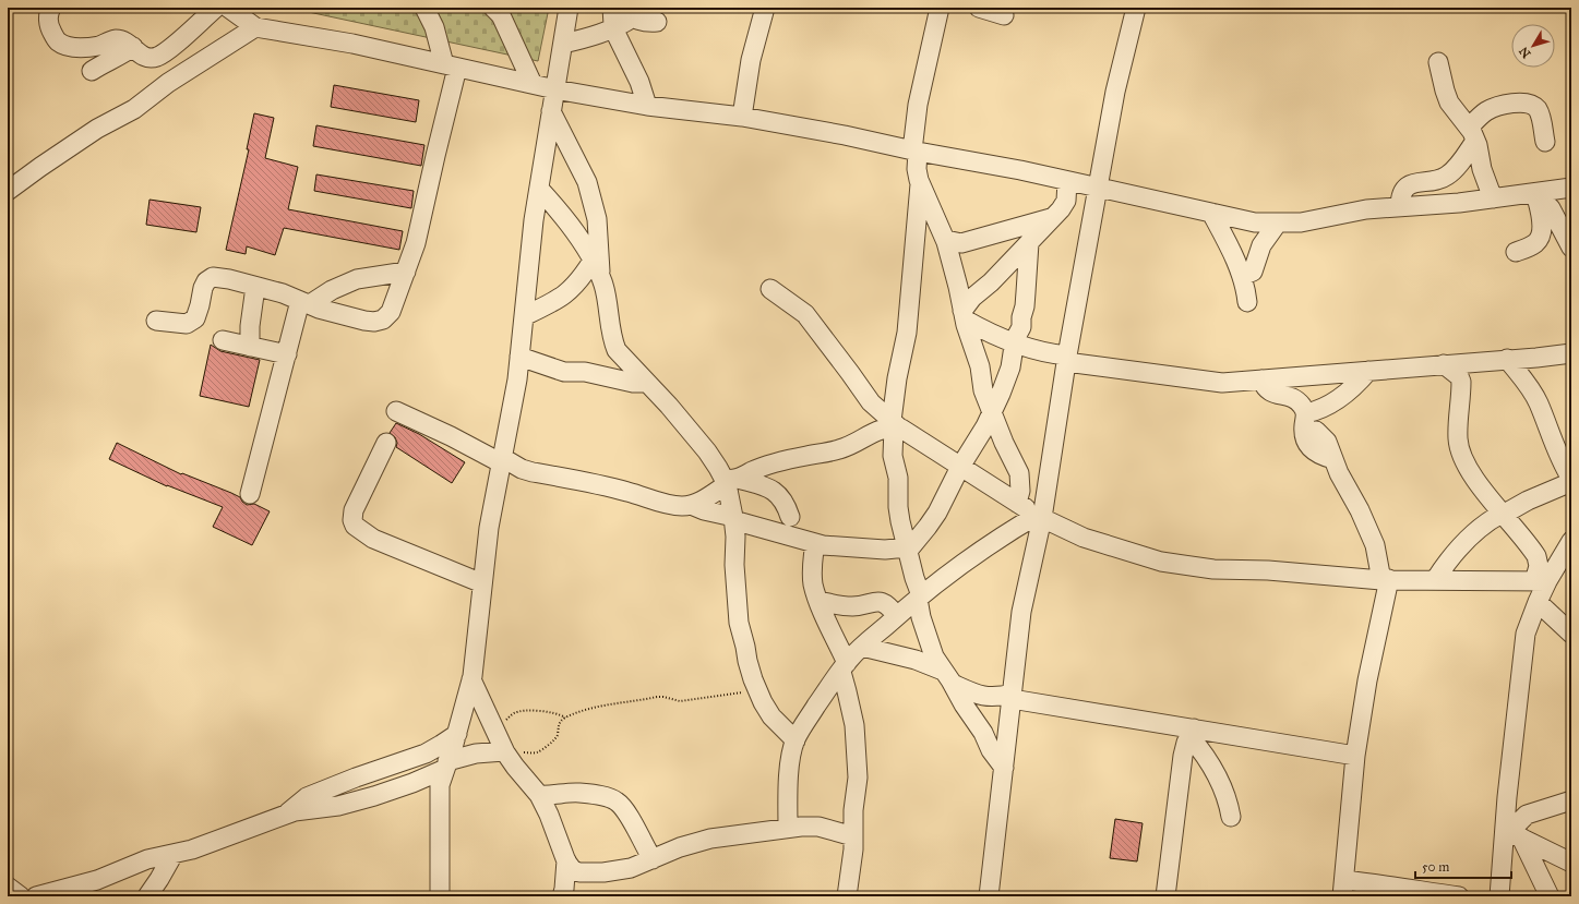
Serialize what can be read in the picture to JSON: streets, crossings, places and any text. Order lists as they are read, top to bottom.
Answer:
{
  "scale_bar": "50 m",
  "north": "bottom left"
}
